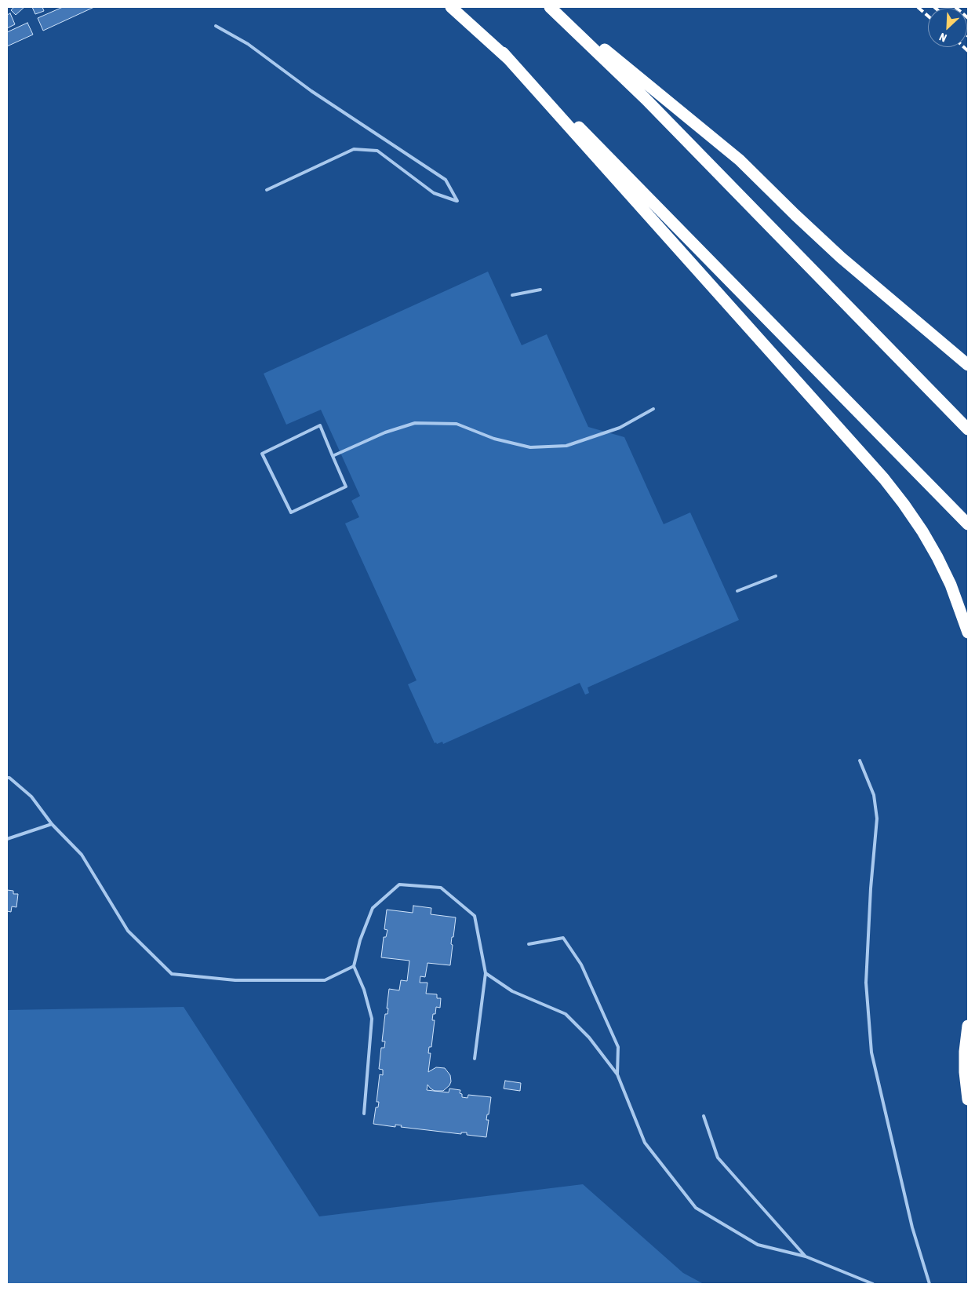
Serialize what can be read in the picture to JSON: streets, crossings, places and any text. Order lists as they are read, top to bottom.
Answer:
{
  "north": "bottom left"
}
